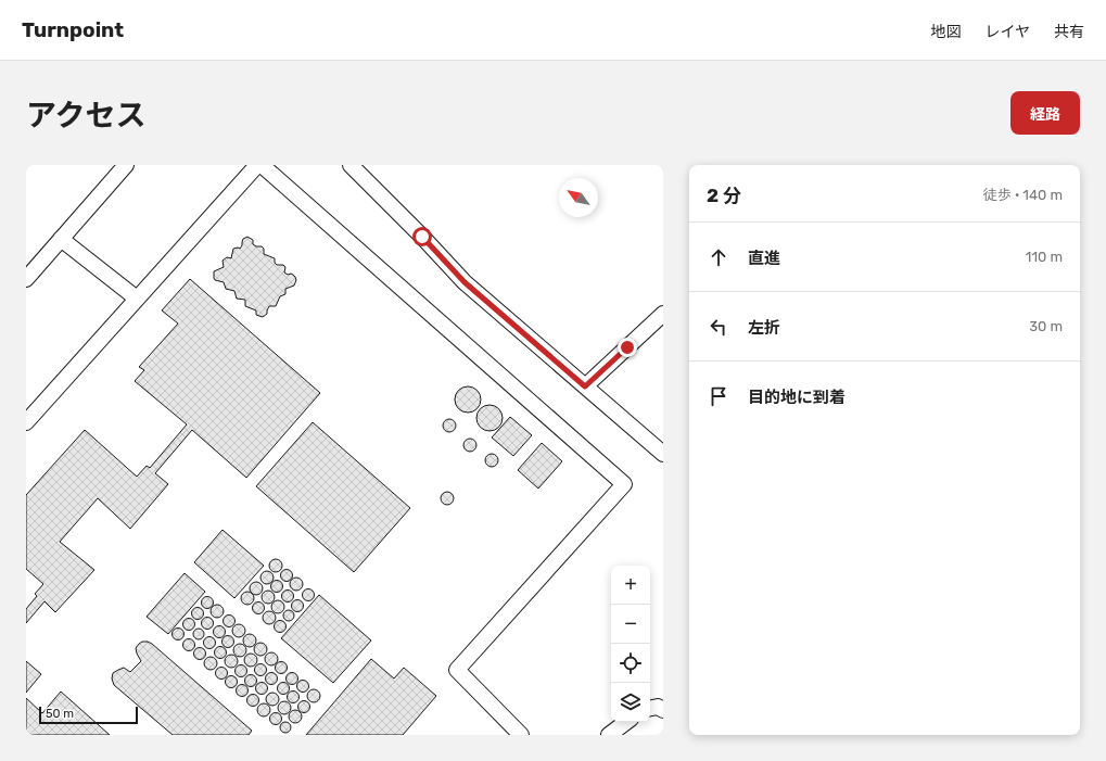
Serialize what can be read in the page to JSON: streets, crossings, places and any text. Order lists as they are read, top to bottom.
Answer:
{
  "scale_bar": "50 m",
  "north": "top left",
  "page": {
    "header": "Turnpoint",
    "nav": ["地図", "レイヤ", "共有"],
    "title": "アクセス",
    "buttons": "経路",
    "heading": ["2 分", "徒歩 · 140 m"],
    "list": [
      ["直進", "110 m"],
      ["左折", "30 m"],
      "目的地に到着"
    ],
    "map_buttons": ["+", "−"],
    "scale": "50 m"
  }
}
